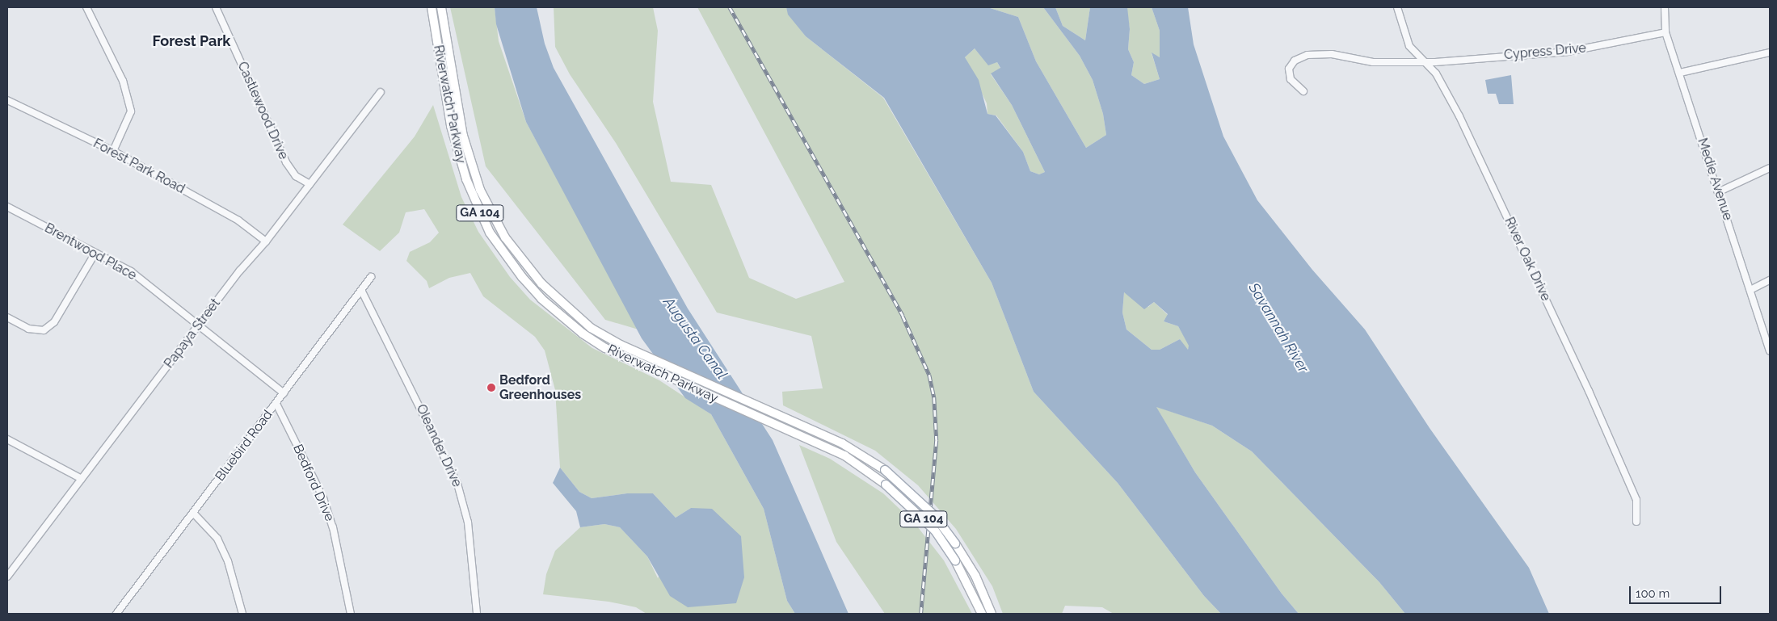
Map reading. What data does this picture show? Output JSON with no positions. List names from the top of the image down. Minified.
{"streets":{"main road":["Riverwatch Parkway","GA 104"],"street":["Cypress Drive","Castlewood Drive","Forest Park Road","Medie Avenue","Brentwood Place","River Oak Drive","Papaya Street","Bluebird Road","Oleander Drive","Bedford Drive"]},"crossings":[["Cypress Drive","Medie Avenue"],["Cypress Drive","River Oak Drive"],["Castlewood Drive","Papaya Street"],["Forest Park Road","Papaya Street"],["Brentwood Place","Papaya Street"],["Brentwood Place","Bluebird Road"],["Bluebird Road","Oleander Drive"],["Bluebird Road","Bedford Drive"]],"districts":["Forest Park"],"water":["Savannah River","Augusta Canal"],"places":["Bedford Greenhouses"],"scale_bar":"100 m"}
